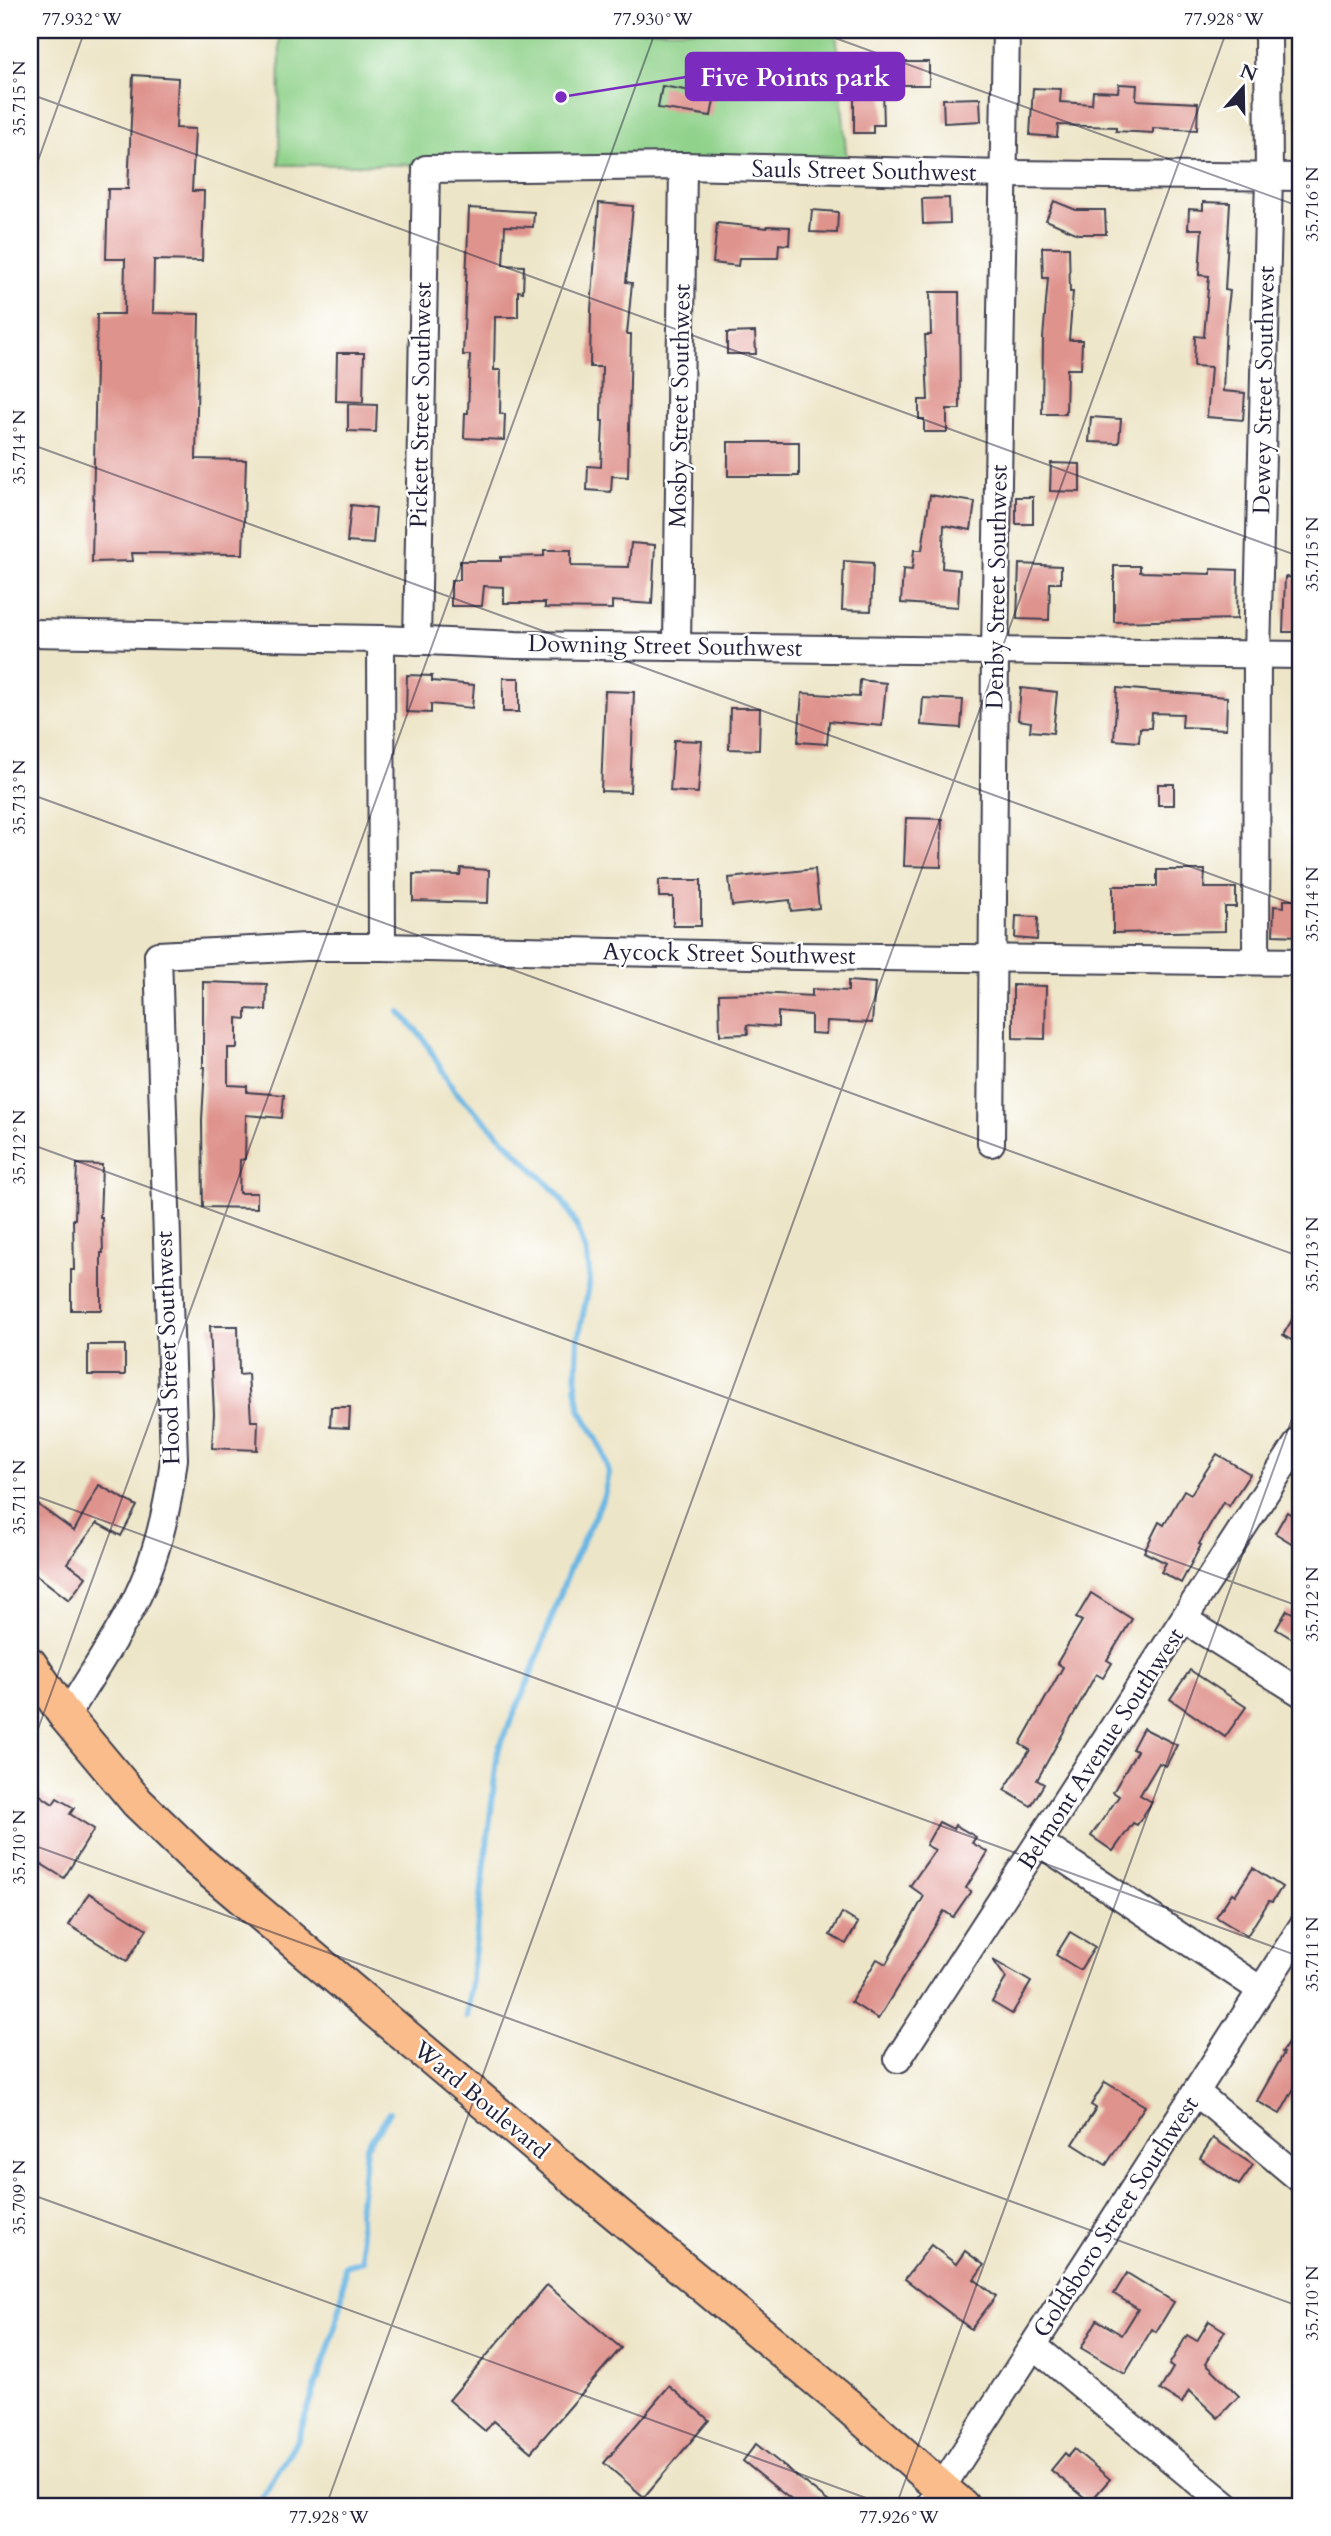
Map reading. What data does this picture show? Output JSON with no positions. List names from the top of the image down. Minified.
{"streets":{"main road":["Ward Boulevard"],"street":["Sauls Street Southwest","Dewey Street Southwest","Pickett Street Southwest","Mosby Street Southwest","Denby Street Southwest","Downing Street Southwest","Aycock Street Southwest","Hood Street Southwest","Belmont Avenue Southwest","Goldsboro Street Southwest"]},"crossings":[["Sauls Street Southwest","Dewey Street Southwest"],["Sauls Street Southwest","Pickett Street Southwest"],["Sauls Street Southwest","Mosby Street Southwest"],["Sauls Street Southwest","Denby Street Southwest"],["Dewey Street Southwest","Downing Street Southwest"],["Dewey Street Southwest","Aycock Street Southwest"],["Pickett Street Southwest","Downing Street Southwest"],["Mosby Street Southwest","Downing Street Southwest"],["Denby Street Southwest","Downing Street Southwest"],["Denby Street Southwest","Aycock Street Southwest"],["Aycock Street Southwest","Hood Street Southwest"],["Hood Street Southwest","Ward Boulevard"],["Ward Boulevard","Goldsboro Street Southwest"]],"places":["Five Points park"],"north":"top","coordinates":["77.932°W","77.930°W","77.928°W","35.715°N","35.716°N","35.714°N","35.713°N","35.712°N","35.711°N","35.710°N","35.709°N","77.926°W"]}
